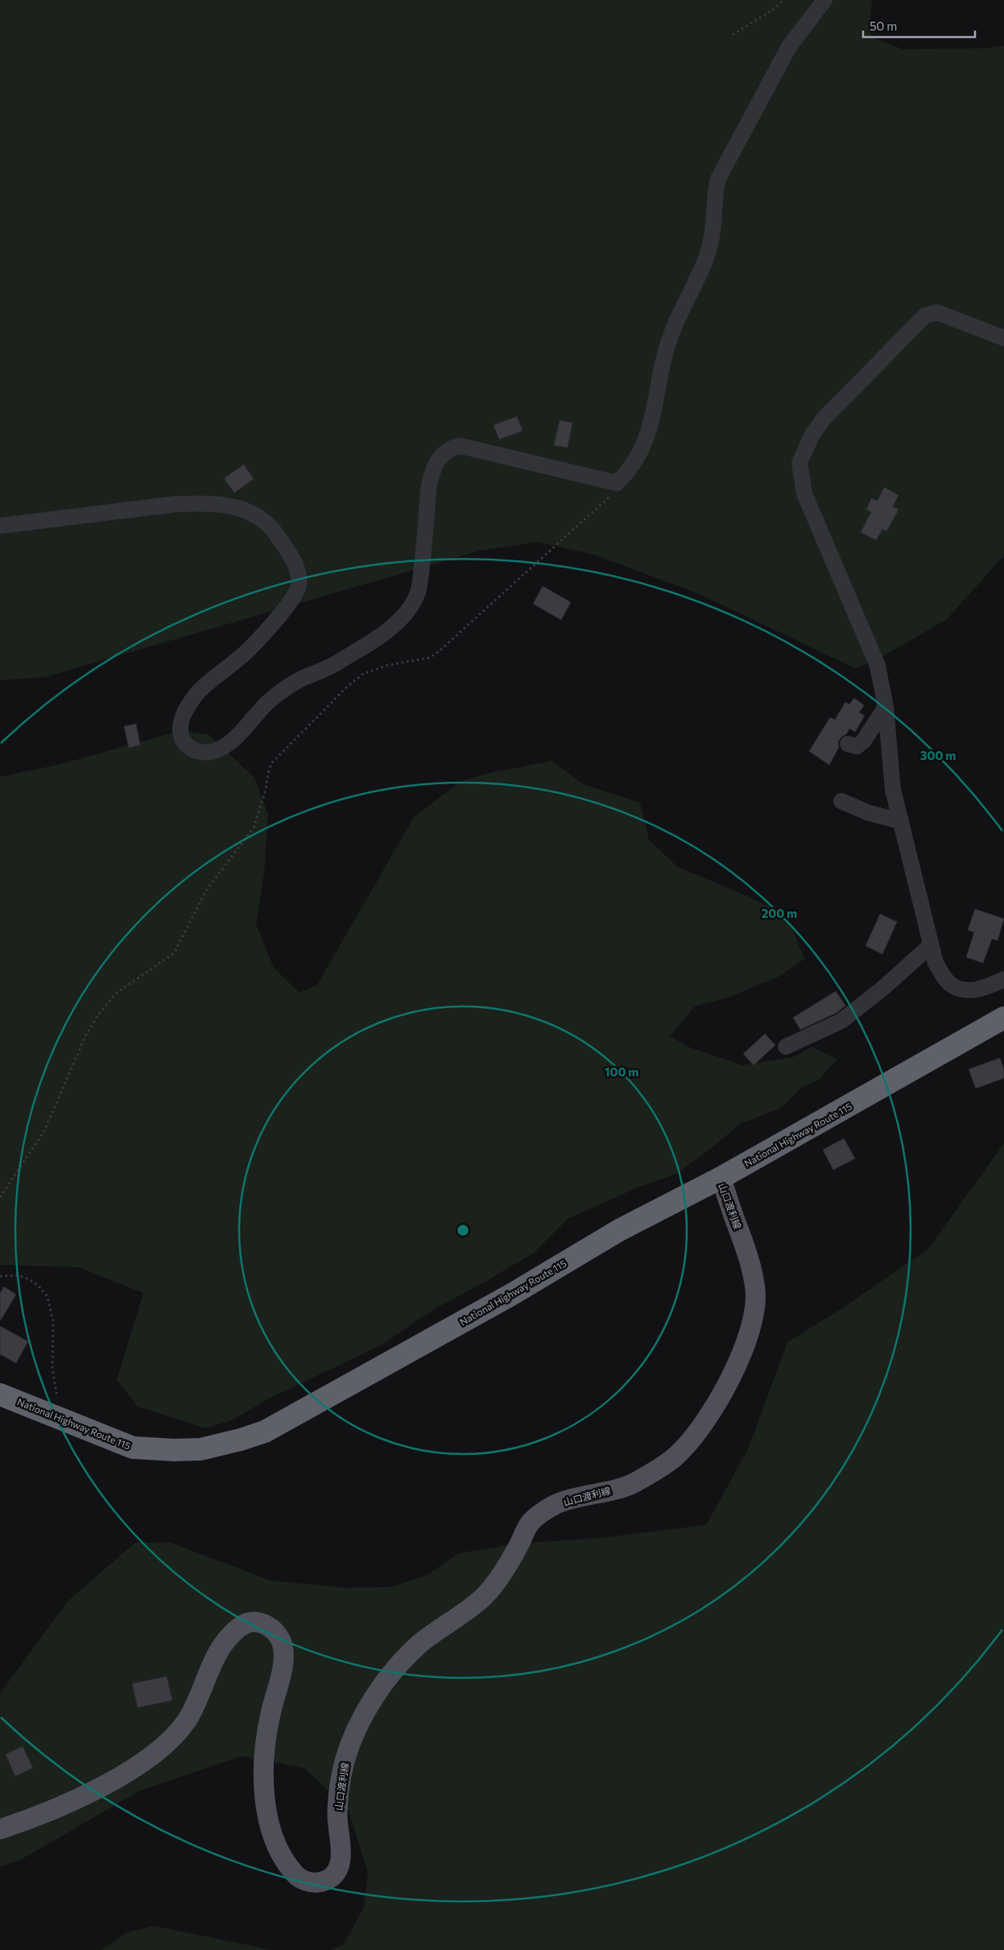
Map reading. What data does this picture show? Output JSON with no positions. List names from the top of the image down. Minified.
{"streets":{"highway":["National Highway Route 115"],"main road":["山口渡利線"]},"crossings":[["National Highway Route 115","山口渡利線"]],"scale_bar":"50 m","rings":["300 m","200 m","100 m"]}
